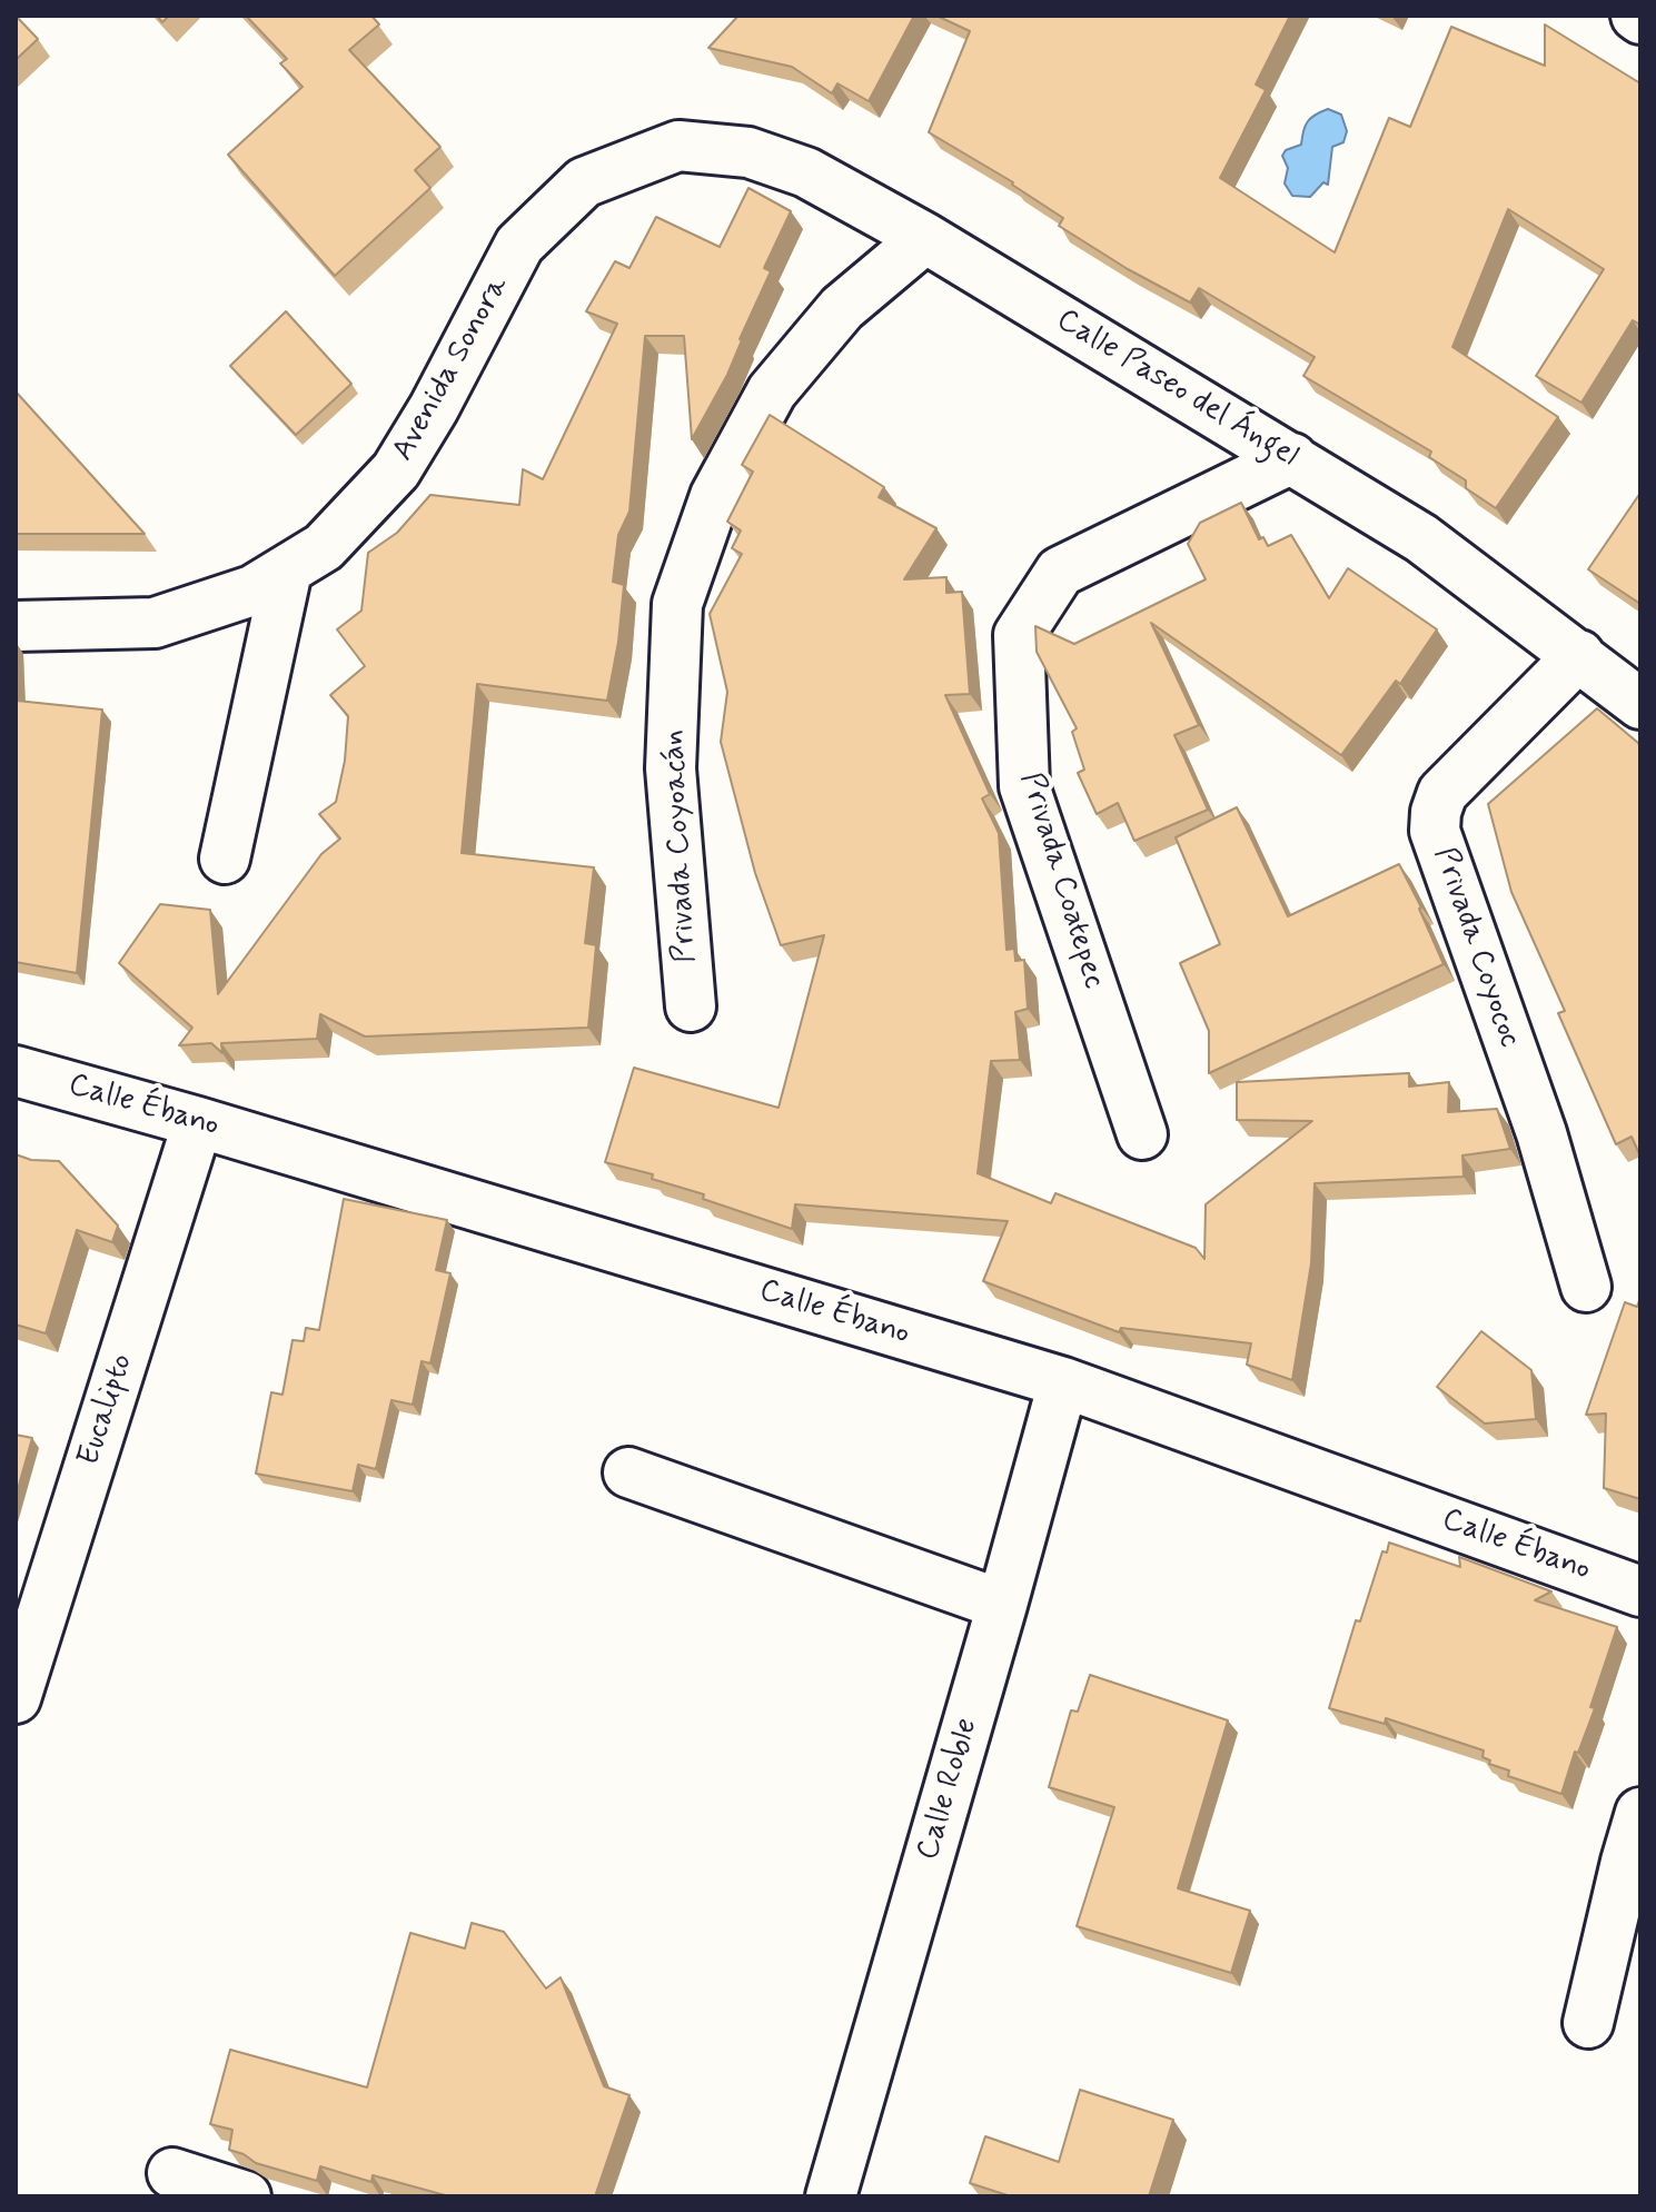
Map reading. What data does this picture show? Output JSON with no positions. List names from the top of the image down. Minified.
{"streets":{"street":["Avenida Sonora","Calle Paseo del Ángel","Privada Coyoacán","Privada Coatepec","Privada Coyococ","Calle Ébano","Eucalipto","Calle Roble"]},"crossings":[["Avenida Sonora","Calle Paseo del Ángel"],["Calle Paseo del Ángel","Privada Coyoacán"],["Calle Paseo del Ángel","Privada Coatepec"],["Calle Paseo del Ángel","Privada Coyococ"],["Calle Ébano","Eucalipto"],["Calle Ébano","Calle Roble"]]}
